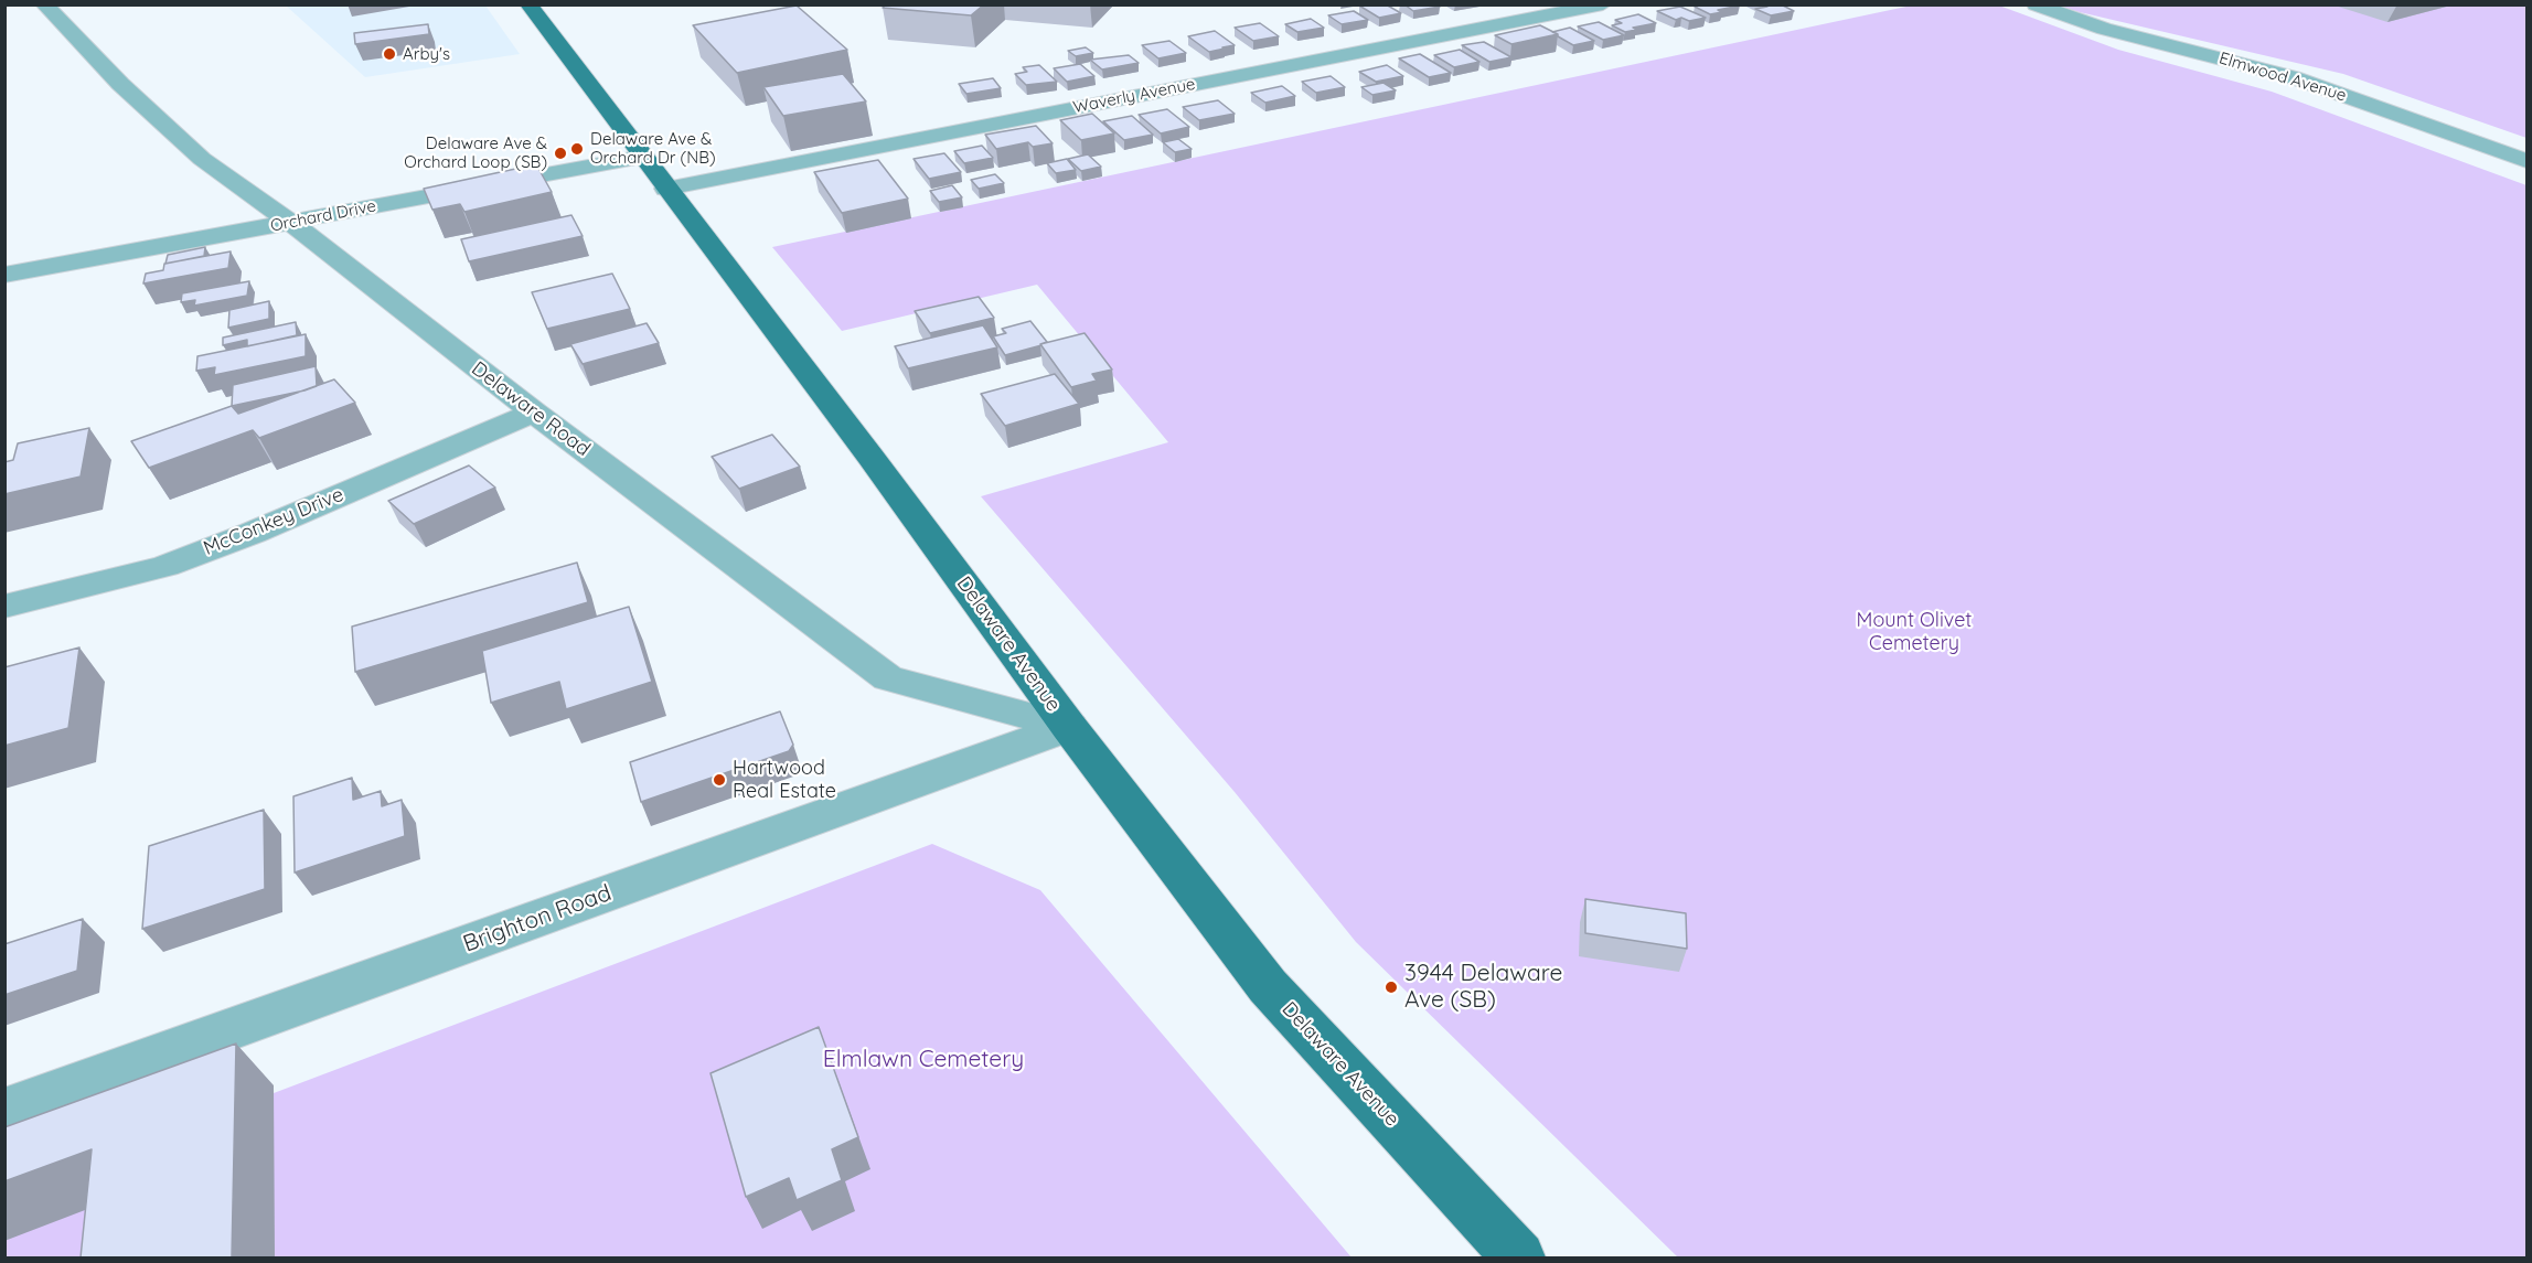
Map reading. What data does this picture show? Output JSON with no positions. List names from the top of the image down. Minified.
{"streets":{"main road":["Delaware Avenue"],"street":["Elmwood Avenue","Waverly Avenue","Orchard Drive","Delaware Road","McConkey Drive","Brighton Road"]},"crossings":[["Waverly Avenue","Delaware Avenue"],["Orchard Drive","Delaware Road"],["Orchard Drive","Delaware Avenue"],["Delaware Road","McConkey Drive"],["Delaware Road","Delaware Avenue"],["Delaware Road","Brighton Road"],["Delaware Avenue","Brighton Road"]],"parks":["Mount Olivet Cemetery","Elmlawn Cemetery"],"places":["Arby's","Delaware Ave & Orchard Dr (NB)","Delaware Ave & Orchard Loop (SB)","Hartwood Real Estate","3944 Delaware Ave (SB)"]}
